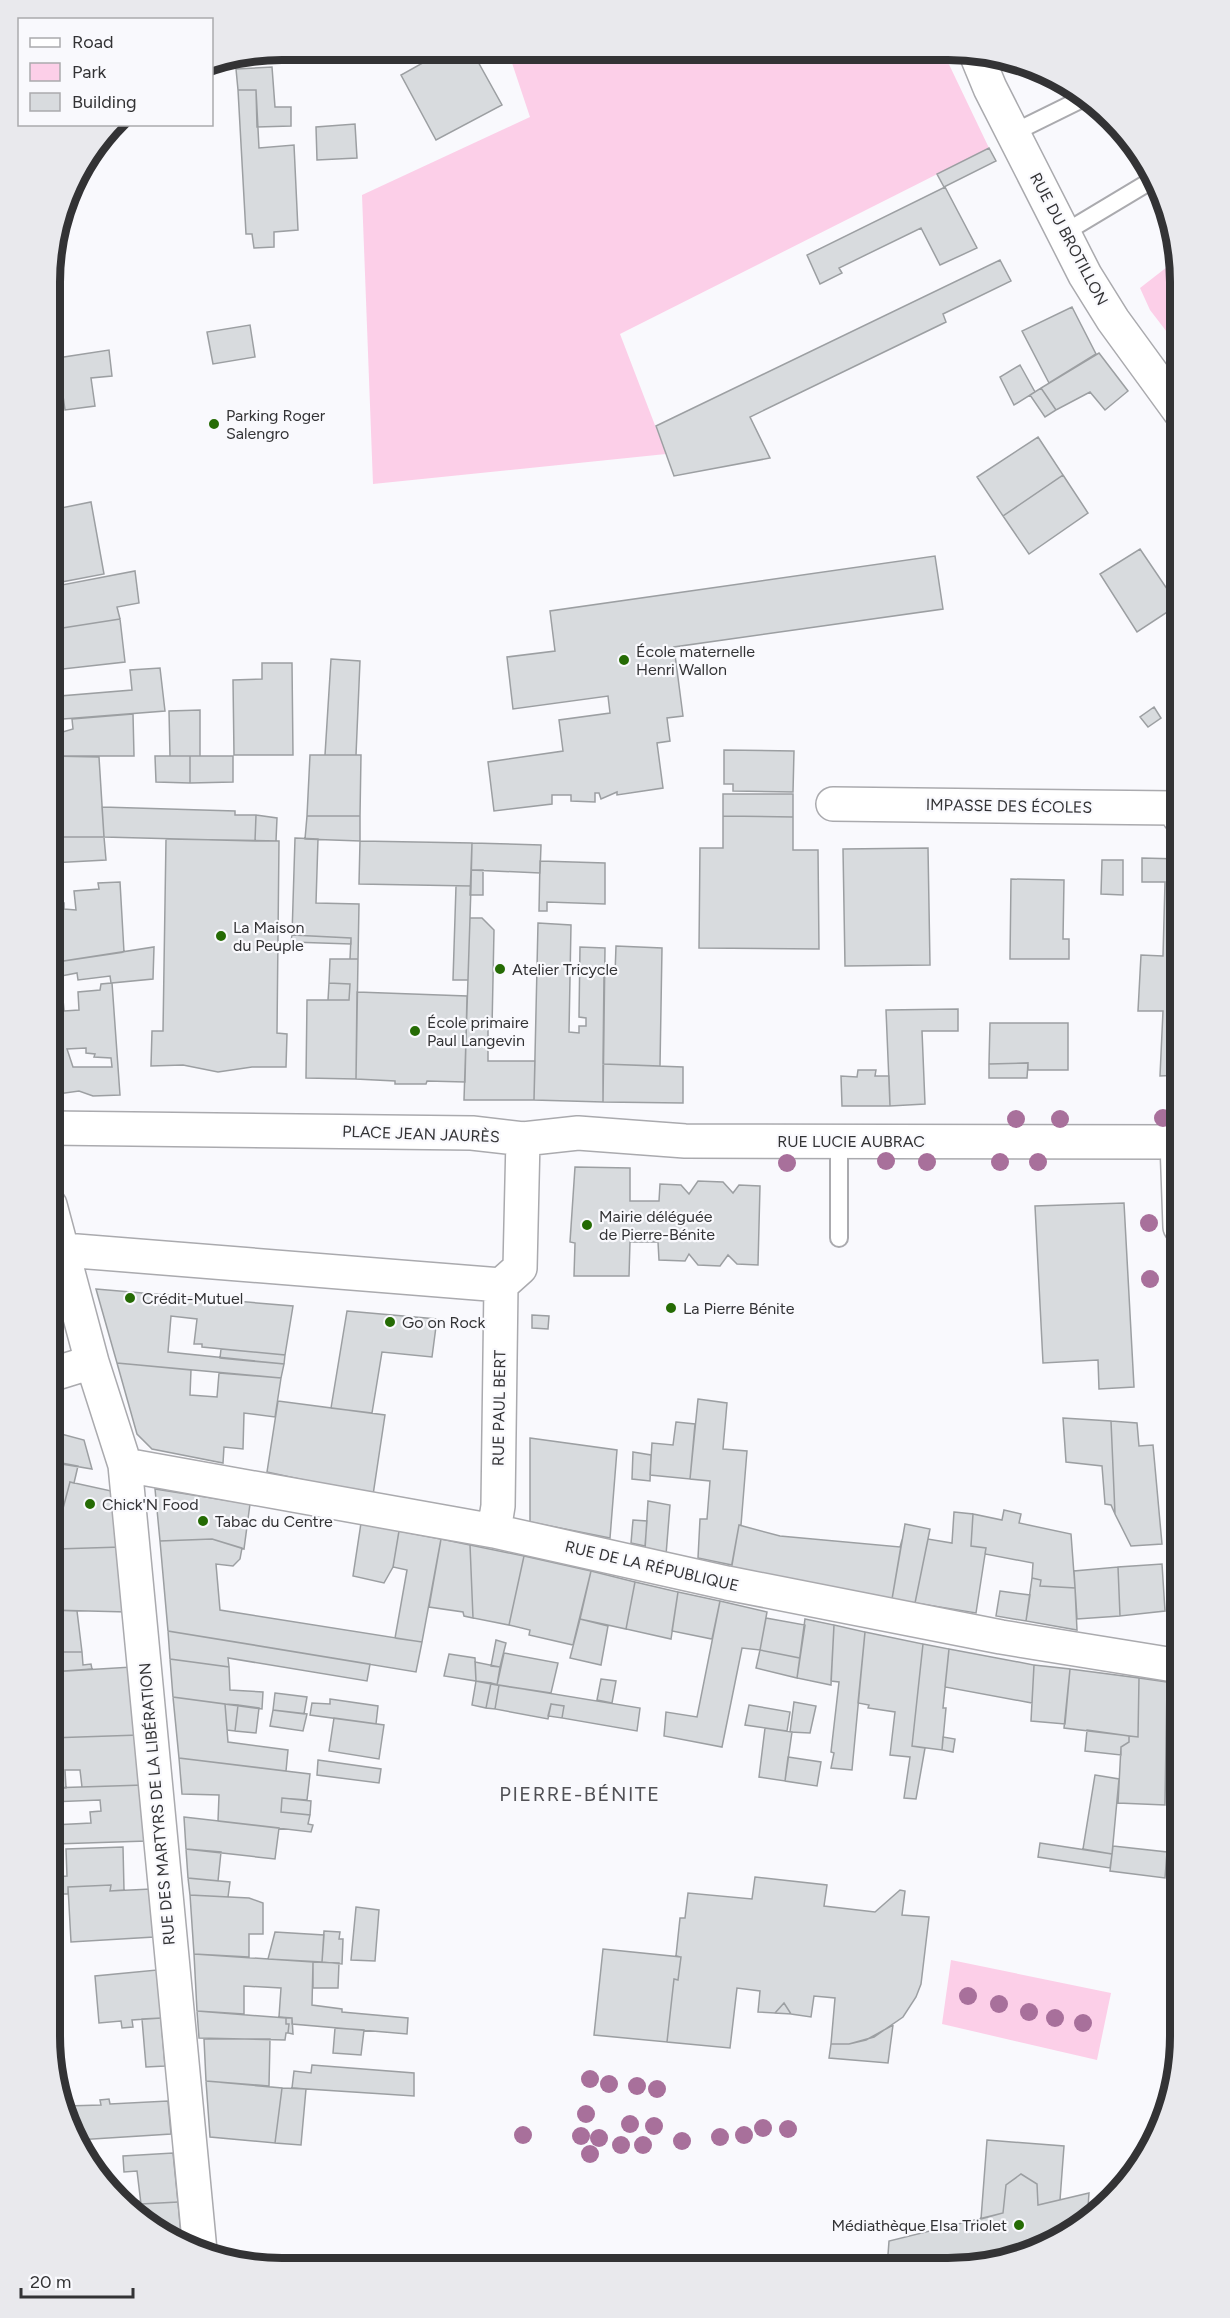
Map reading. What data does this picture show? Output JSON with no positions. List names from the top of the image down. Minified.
{"streets":{"street":["RUE DU BROTILLON","IMPASSE DES ÉCOLES","PLACE JEAN JAURÈS","RUE LUCIE AUBRAC","RUE PAUL BERT","RUE DE LA RÉPUBLIQUE","RUE DES MARTYRS DE LA LIBÉRATION"]},"crossings":[["PLACE JEAN JAURÈS","RUE LUCIE AUBRAC"],["PLACE JEAN JAURÈS","RUE PAUL BERT"],["RUE PAUL BERT","RUE DE LA RÉPUBLIQUE"],["RUE DE LA RÉPUBLIQUE","RUE DES MARTYRS DE LA LIBÉRATION"]],"districts":["PIERRE-BÉNITE"],"places":["Parking Roger Salengro","École maternelle Henri Wallon","La Maison du Peuple","Atelier Tricycle","École primaire Paul Langevin","Mairie déléguée de Pierre-Bénite","Crédit-Mutuel","La Pierre Bénite","Go on Rock","Chick'N Food","Tabac du Centre","Médiathèque Elsa Triolet"],"legend":["Road","Park","Building"],"scale_bar":"20 m"}
